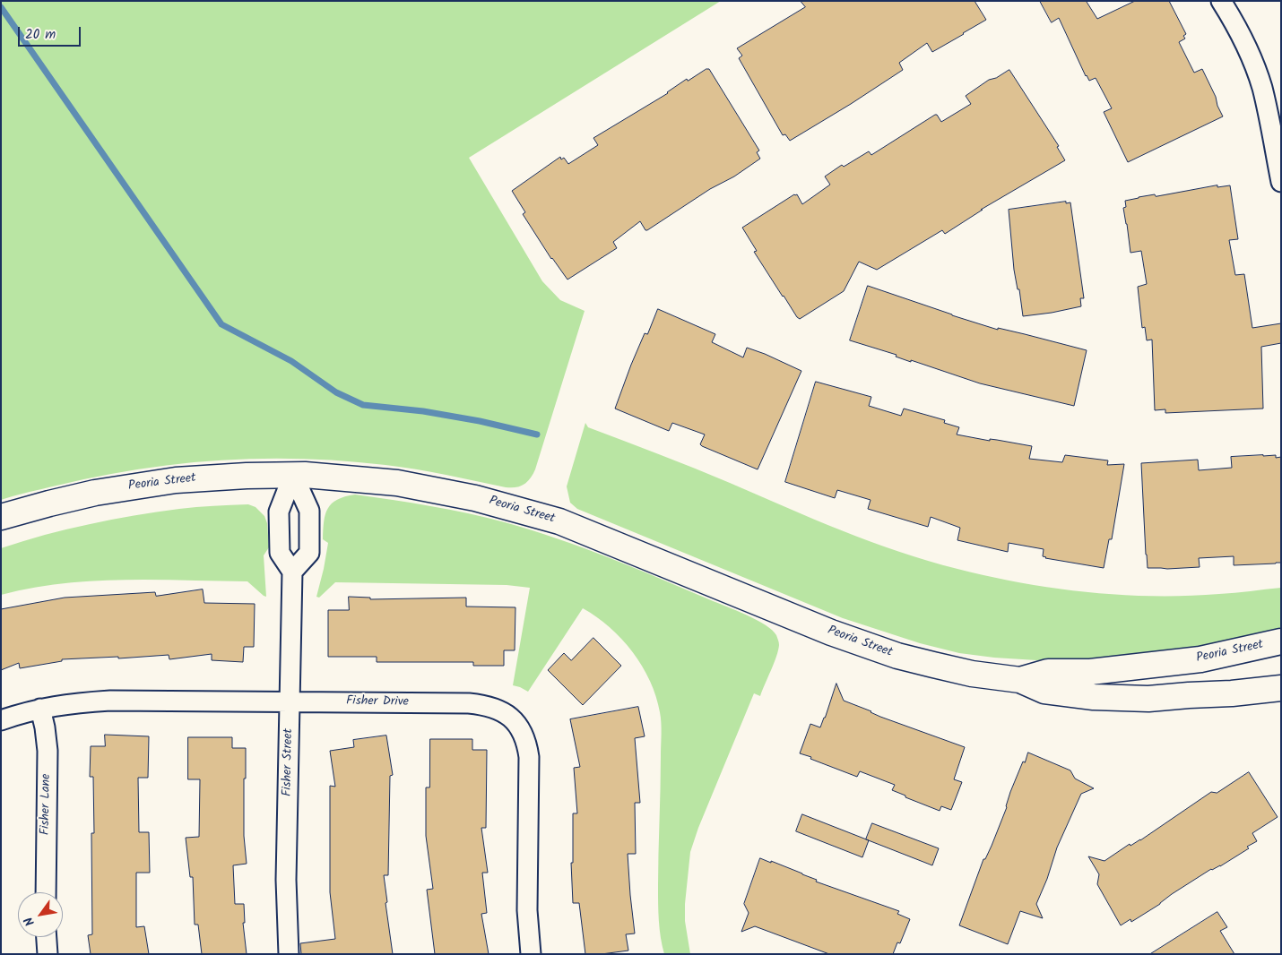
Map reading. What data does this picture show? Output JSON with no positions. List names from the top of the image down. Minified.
{"streets":{"main road":["Peoria Street"],"street":["Fisher Drive","Fisher Street","Fisher Lane"]},"crossings":[["Fisher Drive","Fisher Street"],["Fisher Drive","Fisher Lane"]],"scale_bar":"20 m","north":"bottom left"}
